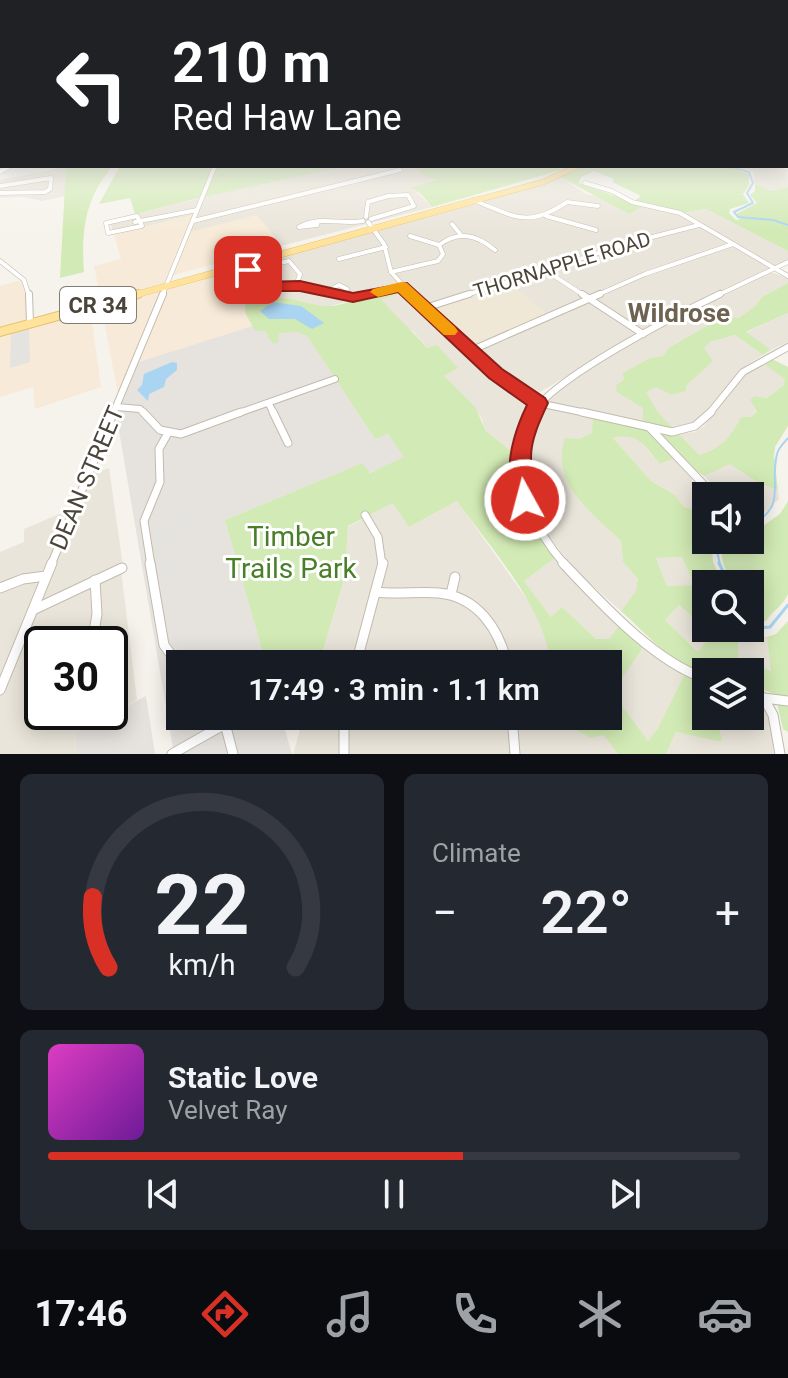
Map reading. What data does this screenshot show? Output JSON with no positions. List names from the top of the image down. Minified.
{"streets":{"main road":["CR 34"],"street":["THORNAPPLE ROAD","DEAN STREET"]},"crossings":[["CR 34","DEAN STREET"]],"districts":["Wildrose"],"parks":["Timber Trails Park"],"page":{"turn":["210 m","Red Haw Lane"],"limit":"30","trip":"17:49 · 3 min · 1.1 km","tile":"Climate","heat":["−","22°","+"],"song":["Static Love","Velvet Ray"],"tabs":"17:46","gauge":["22","km/h"]}}
